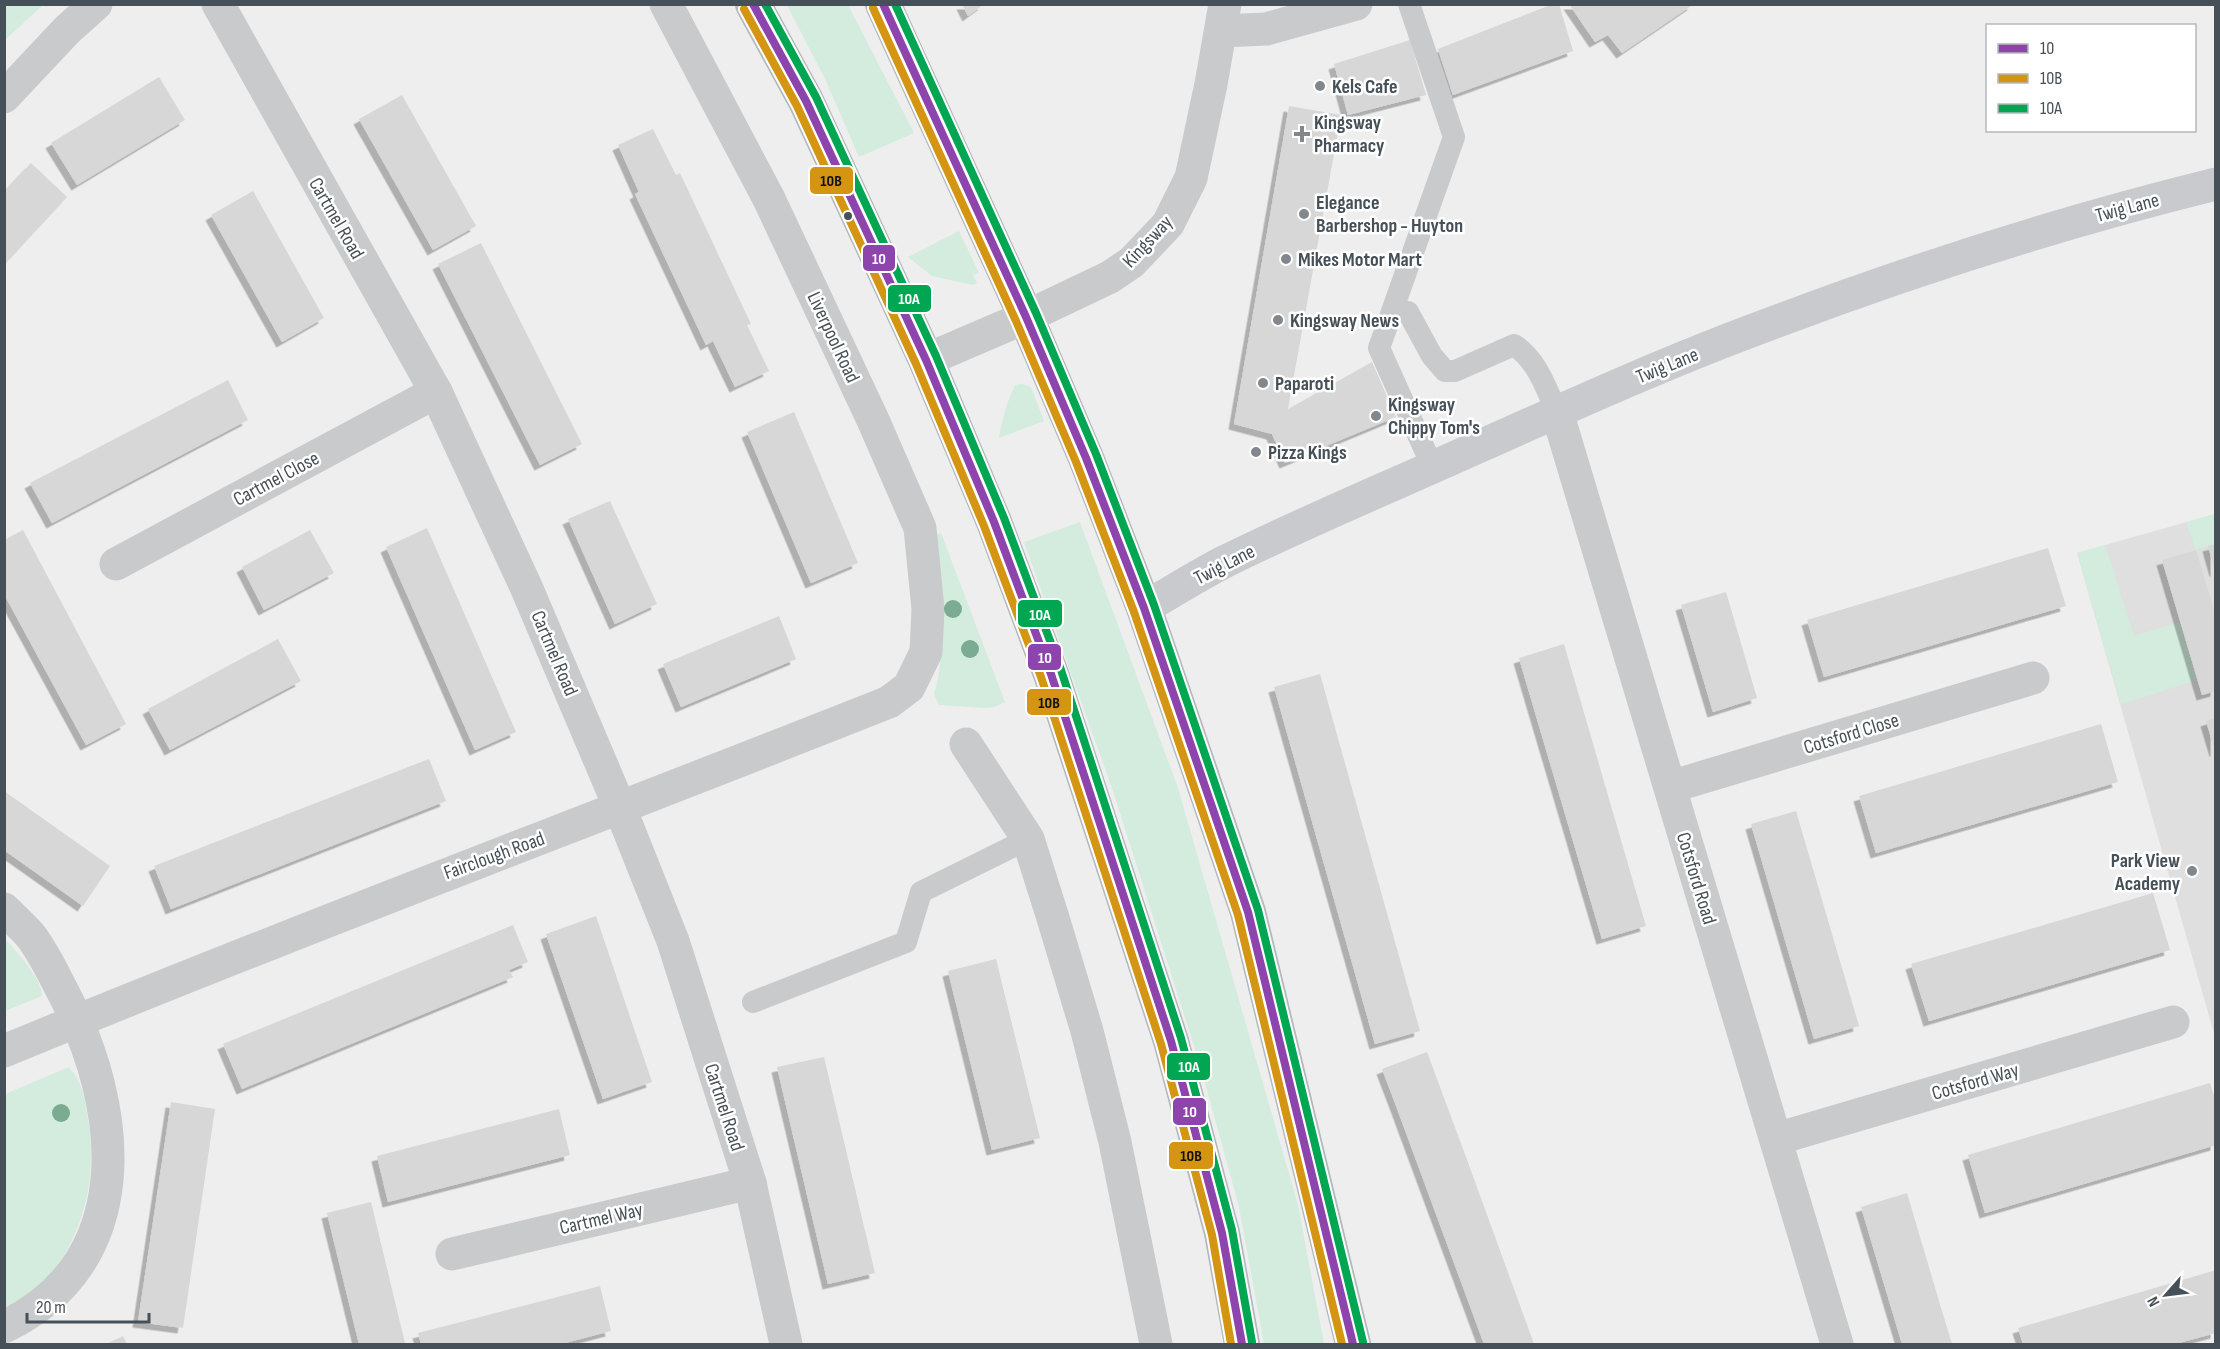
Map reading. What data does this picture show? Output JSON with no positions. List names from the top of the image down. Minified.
{"streets":{"street":["Twig Lane","Cartmel Road","Kingsway","Liverpool Road","Cartmel Close","Cotsford Close","Fairclough Road","Cotsford Road","Cotsford Way","Cartmel Way"]},"crossings":[["Twig Lane","Cotsford Road"],["Cartmel Road","Cartmel Close"],["Cartmel Road","Fairclough Road"],["Cartmel Road","Cartmel Way"],["Liverpool Road","Fairclough Road"],["Cotsford Close","Cotsford Road"],["Cotsford Road","Cotsford Way"]],"places":{"other":["Kels Cafe","Elegance Barbershop - Huyton","Mikes Motor Mart","Kingsway News","Paparoti","Kingsway Chippy Tom's","Pizza Kings","Park View Academy"],"health":["Kingsway Pharmacy"]},"lines":["transit line 10","transit line 10A","transit line 10B"],"legend":["10","10B","10A"],"scale_bar":"20 m","north":"bottom left"}
